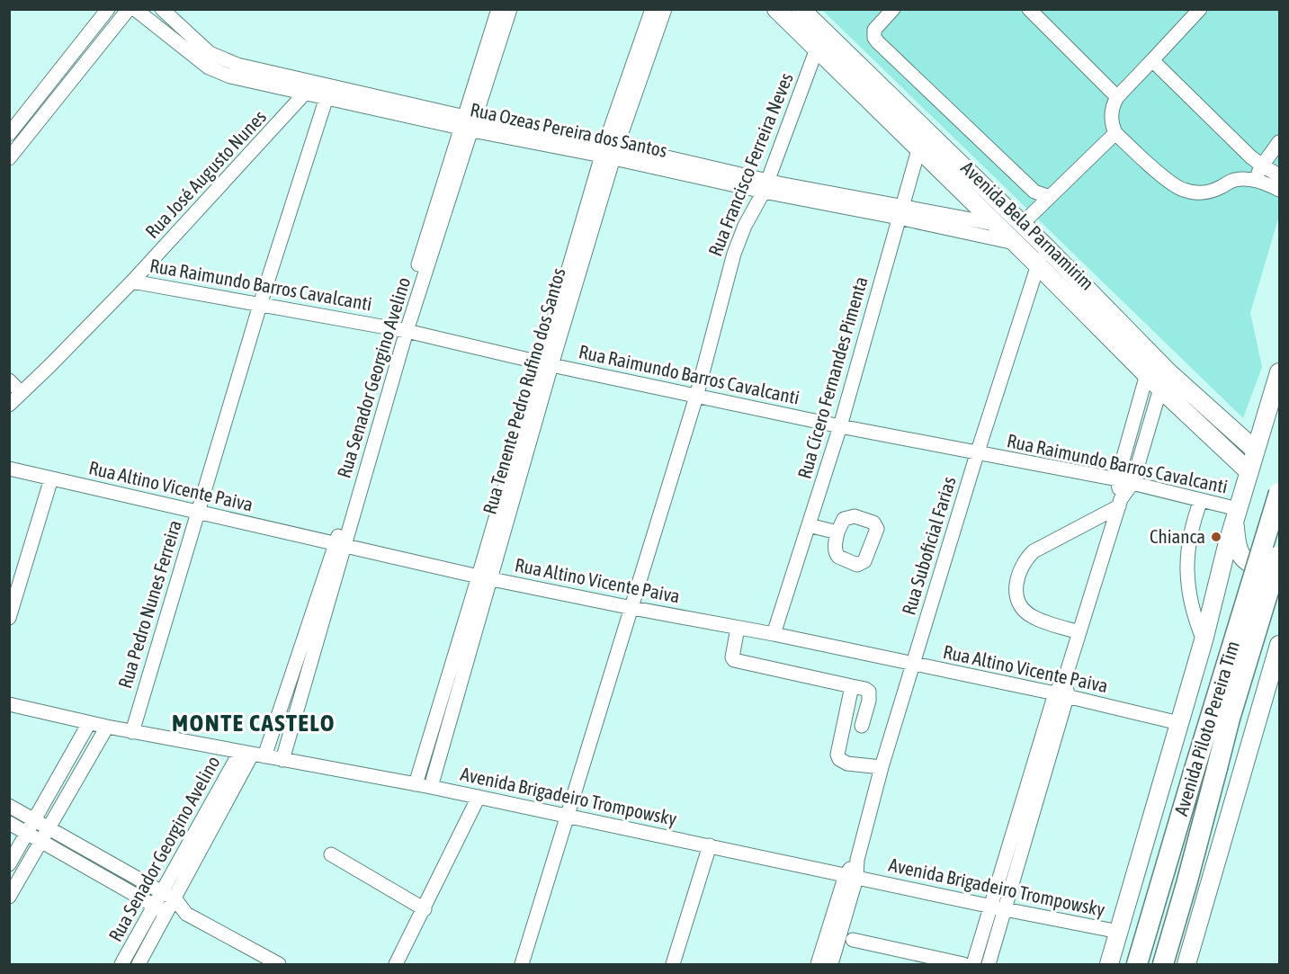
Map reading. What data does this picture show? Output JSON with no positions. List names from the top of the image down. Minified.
{"streets":{"highway":["Avenida Piloto Pereira Tim"],"main road":["Avenida Bela Parnamirim"],"street":["Rua Ozeas Pereira dos Santos","Rua Francisco Ferreira Neves","Rua José Augusto Nunes","Rua Raimundo Barros Cavalcanti","Rua Senador Georgino Avelino","Rua Cícero Fernandes Pimenta","Rua Tenente Pedro Rufino dos Santos","Rua Altino Vicente Paiva","Rua Suboficial Farias","Rua Pedro Nunes Ferreira","Avenida Brigadeiro Trompowsky"]},"crossings":[["Rua Ozeas Pereira dos Santos","Rua Francisco Ferreira Neves"],["Rua Ozeas Pereira dos Santos","Rua José Augusto Nunes"],["Rua Ozeas Pereira dos Santos","Avenida Bela Parnamirim"],["Rua Ozeas Pereira dos Santos","Rua Senador Georgino Avelino"],["Rua Ozeas Pereira dos Santos","Rua Cícero Fernandes Pimenta"],["Rua Ozeas Pereira dos Santos","Rua Tenente Pedro Rufino dos Santos"],["Rua Ozeas Pereira dos Santos","Rua Pedro Nunes Ferreira"],["Rua Francisco Ferreira Neves","Avenida Bela Parnamirim"],["Rua Francisco Ferreira Neves","Rua Raimundo Barros Cavalcanti"],["Rua Francisco Ferreira Neves","Rua Altino Vicente Paiva"],["Rua Francisco Ferreira Neves","Avenida Brigadeiro Trompowsky"],["Rua José Augusto Nunes","Rua Raimundo Barros Cavalcanti"],["Avenida Bela Parnamirim","Rua Cícero Fernandes Pimenta"],["Avenida Bela Parnamirim","Rua Suboficial Farias"],["Rua Raimundo Barros Cavalcanti","Rua Senador Georgino Avelino"],["Rua Raimundo Barros Cavalcanti","Rua Cícero Fernandes Pimenta"],["Rua Raimundo Barros Cavalcanti","Rua Tenente Pedro Rufino dos Santos"],["Rua Raimundo Barros Cavalcanti","Rua Suboficial Farias"],["Rua Raimundo Barros Cavalcanti","Rua Pedro Nunes Ferreira"],["Rua Senador Georgino Avelino","Rua Altino Vicente Paiva"],["Rua Senador Georgino Avelino","Avenida Brigadeiro Trompowsky"],["Rua Cícero Fernandes Pimenta","Rua Altino Vicente Paiva"],["Rua Tenente Pedro Rufino dos Santos","Rua Altino Vicente Paiva"],["Rua Tenente Pedro Rufino dos Santos","Avenida Brigadeiro Trompowsky"],["Rua Altino Vicente Paiva","Rua Suboficial Farias"],["Rua Altino Vicente Paiva","Rua Pedro Nunes Ferreira"],["Rua Suboficial Farias","Avenida Brigadeiro Trompowsky"],["Rua Pedro Nunes Ferreira","Avenida Brigadeiro Trompowsky"]],"districts":["MONTE CASTELO"],"places":["Chianca"]}
